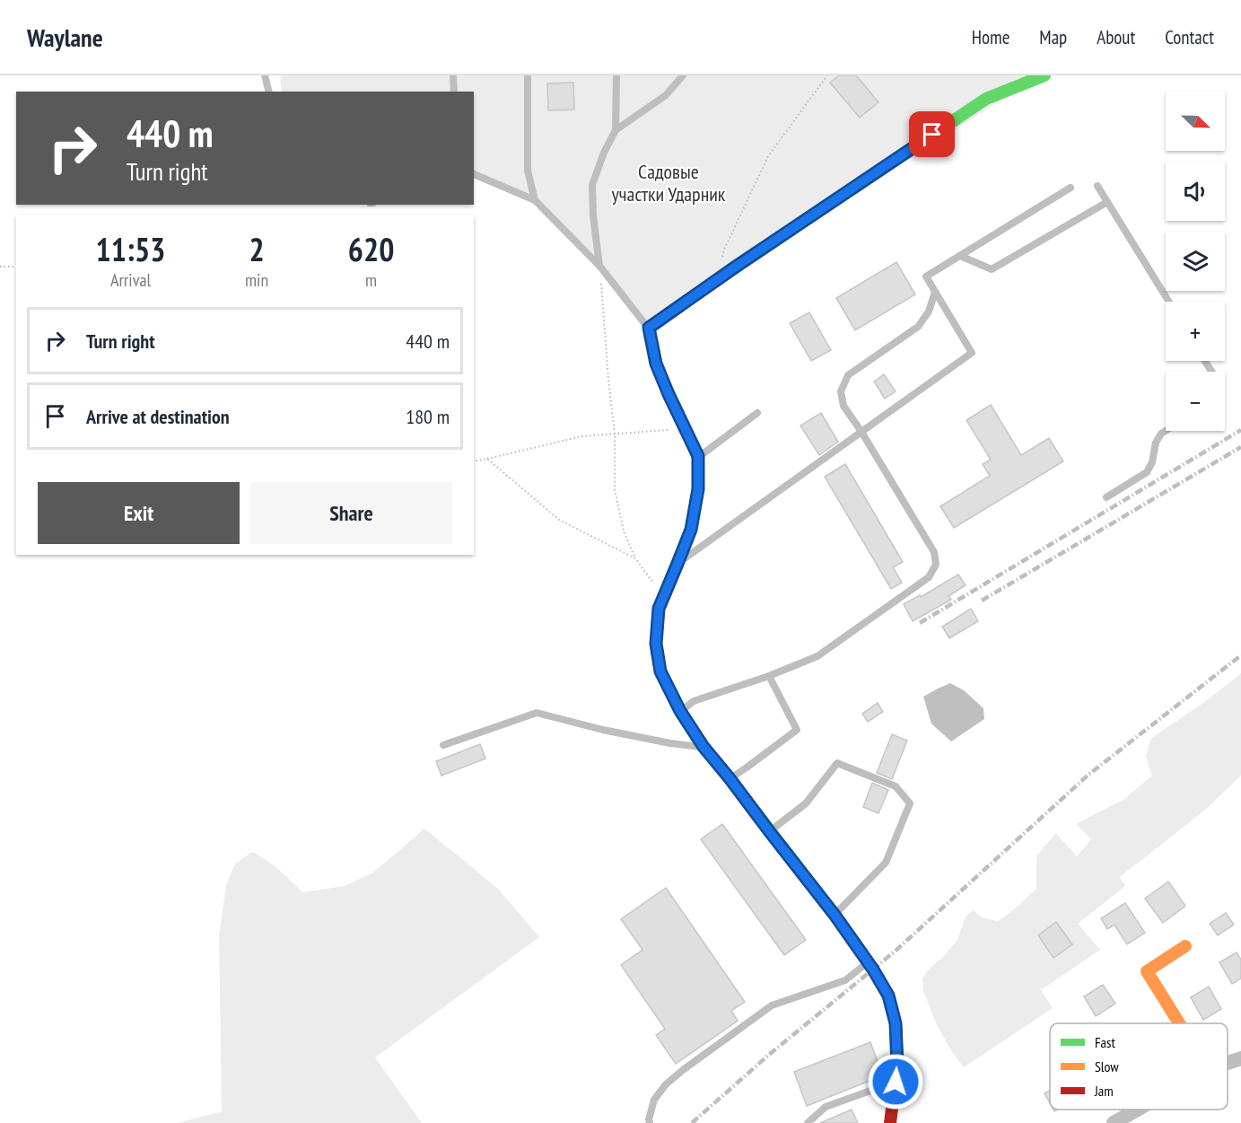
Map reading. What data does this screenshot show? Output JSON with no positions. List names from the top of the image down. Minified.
{"parks":["Садовые участки Ударник"],"legend":["Fast","Slow","Jam"],"north":"bottom right","page":{"header":"Waylane","nav":["Home","Map","About","Contact"],"map_buttons":["+","−"],"turn":["440 m","Turn right"],"eta":["11:53","Arrival","2","min","620","m"],"list":[{"name":"Turn right","value":"440 m"},{"name":"Arrive at destination","value":"180 m"}],"buttons":["Exit","Share"]}}
